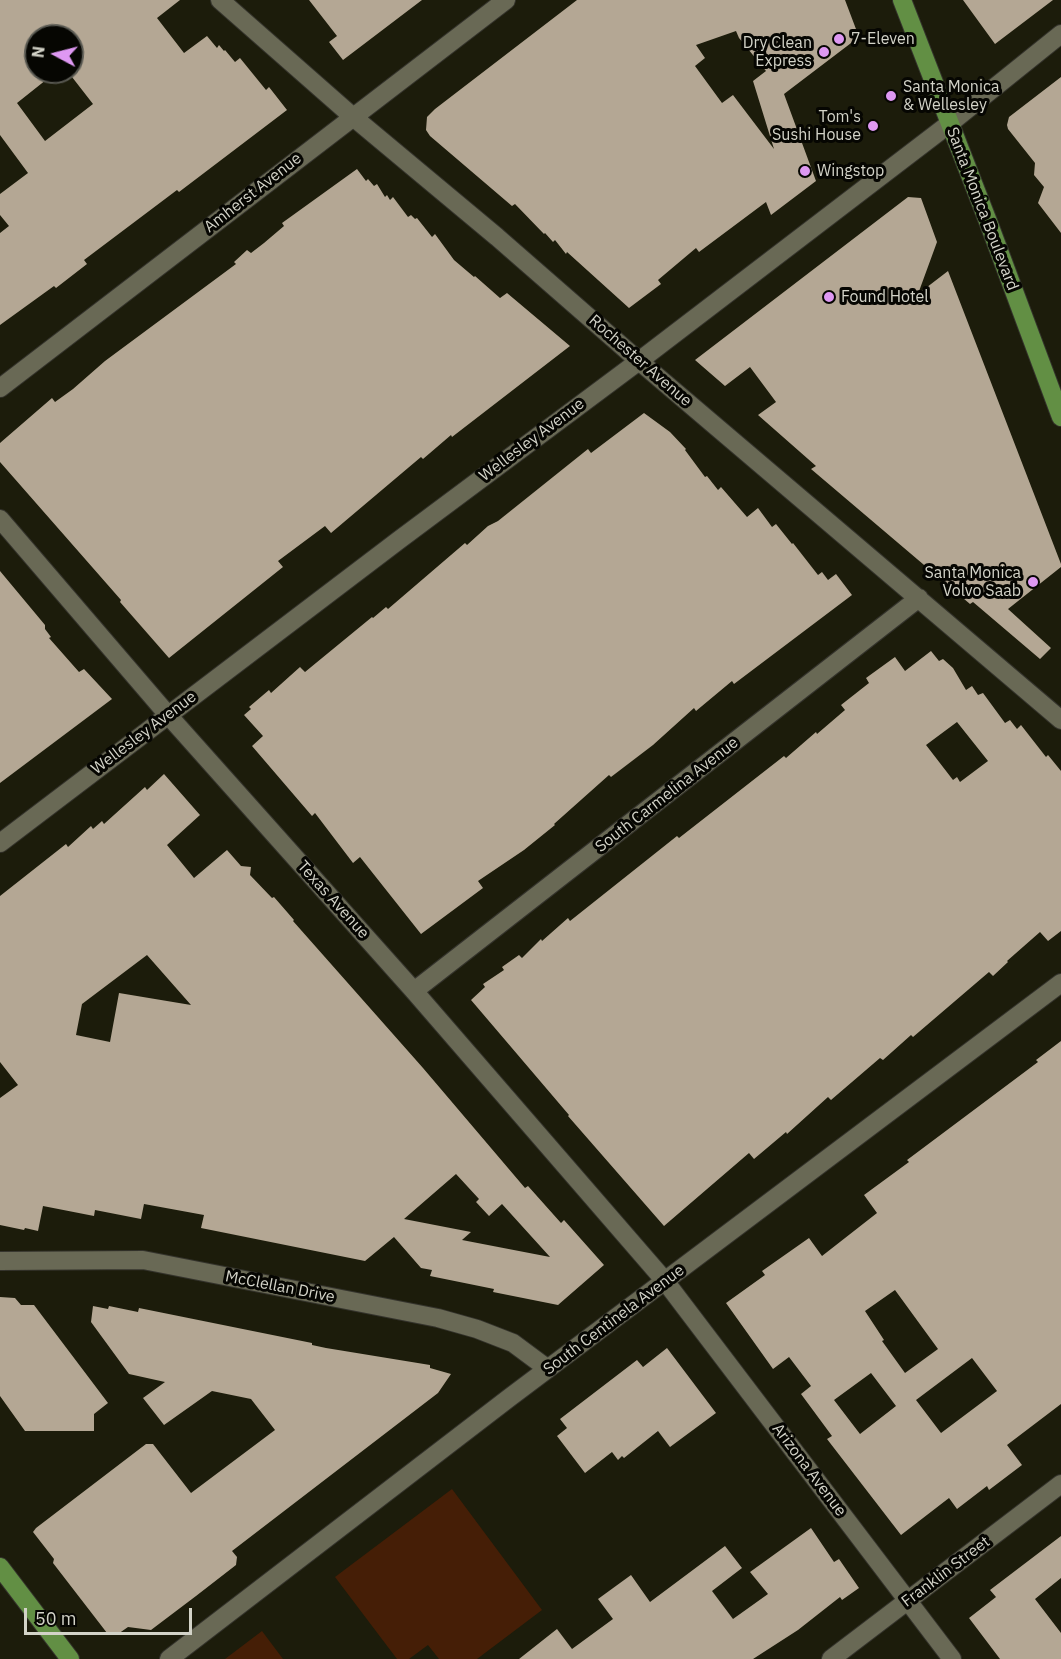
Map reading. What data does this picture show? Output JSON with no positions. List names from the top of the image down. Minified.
{"streets":{"main road":["Santa Monica Boulevard"],"street":["Amherst Avenue","Rochester Avenue","Wellesley Avenue","South Carmelina Avenue","Texas Avenue","McClellan Drive","South Centinela Avenue","Arizona Avenue","Franklin Street"]},"crossings":[["Amherst Avenue","Rochester Avenue"],["Santa Monica Boulevard","Wellesley Avenue"],["Rochester Avenue","Wellesley Avenue"],["Rochester Avenue","South Carmelina Avenue"],["Wellesley Avenue","Texas Avenue"],["South Carmelina Avenue","Texas Avenue"],["Texas Avenue","South Centinela Avenue"],["Texas Avenue","Arizona Avenue"],["McClellan Drive","South Centinela Avenue"],["South Centinela Avenue","Arizona Avenue"],["Arizona Avenue","Franklin Street"]],"places":["7-Eleven","Dry Clean Express","Santa Monica & Wellesley","Tom's Sushi House","Wingstop","Found Hotel","Santa Monica Volvo Saab"],"scale_bar":"50 m","north":"left"}
